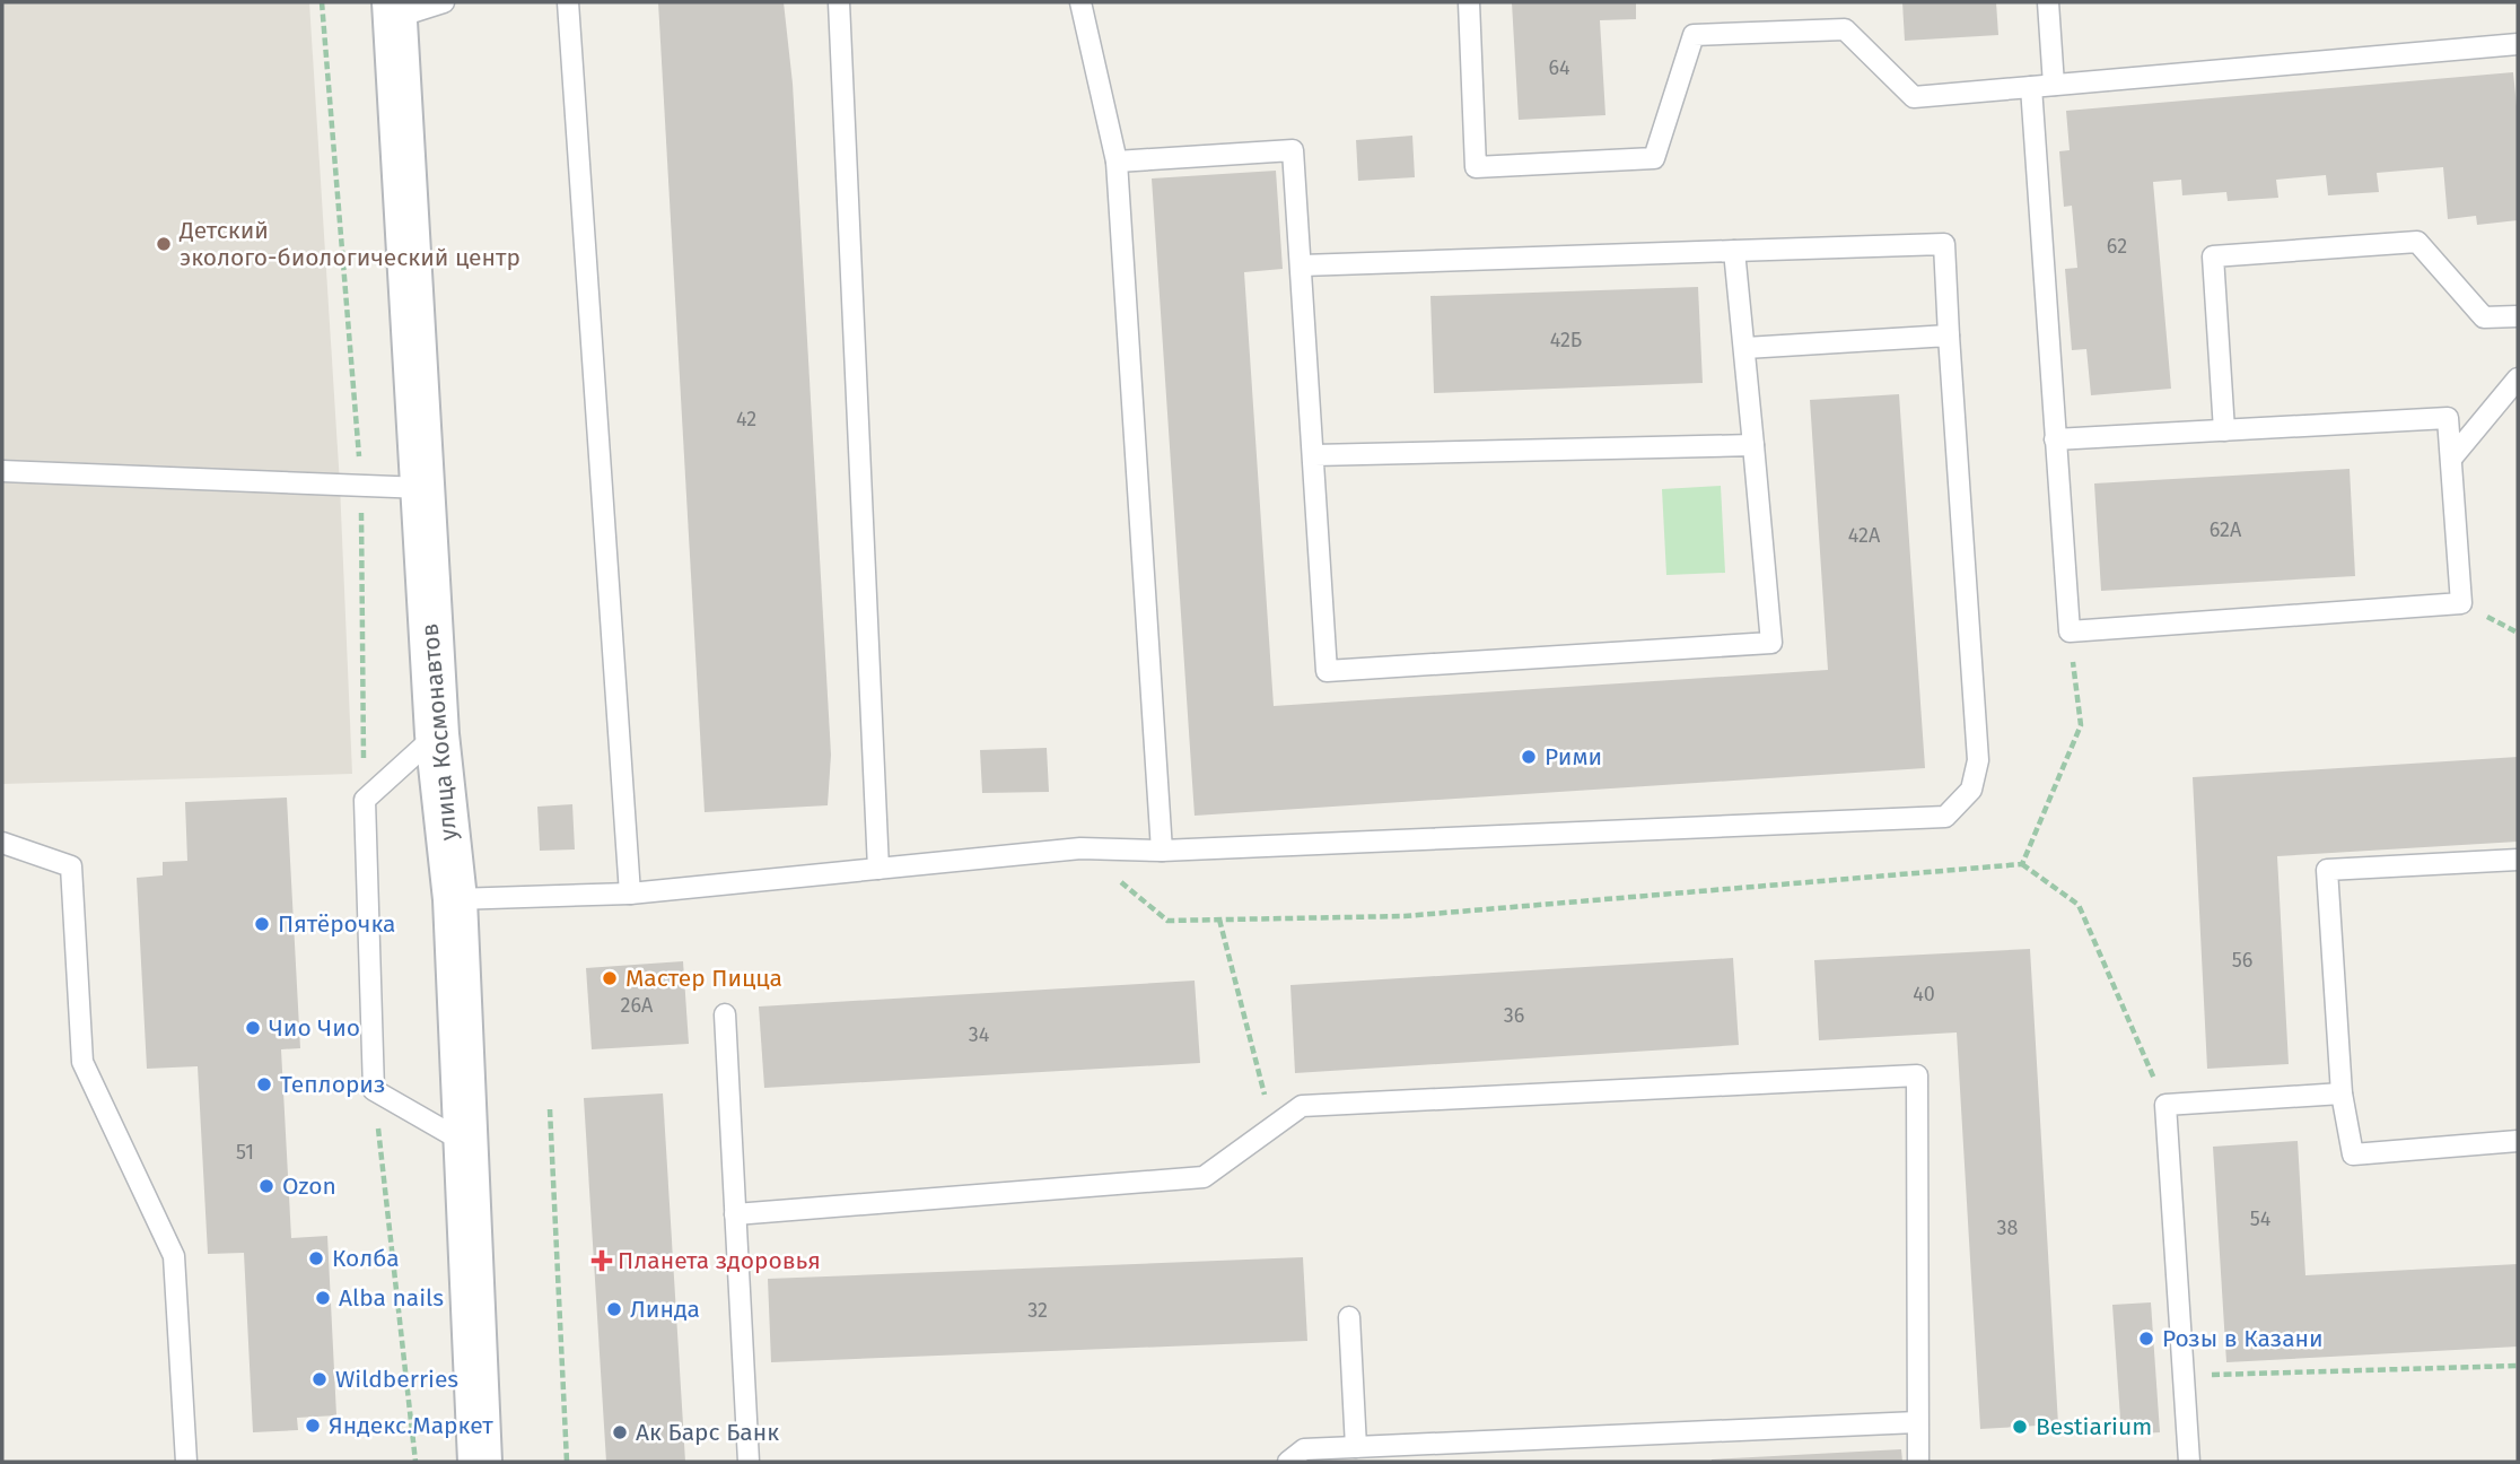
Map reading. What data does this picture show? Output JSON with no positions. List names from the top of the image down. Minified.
{"streets":{"street":["улица Космонавтов"]},"places":{"other":["Детский эколого-биологический центр","Рими","Пятёрочка","Мастер Пицца","Чио Чио","Теплориз","Ozon","Колба","Alba nails","Линда","Розы в Казани","Wildberries","Яндекс.Маркет","Bestiarium","Ак Барс Банк"],"health":["Планета здоровья"]},"house_numbers":["64","62","42Б","42","62А","42А","56","40","26А","36","34","51","54","38","32"]}
